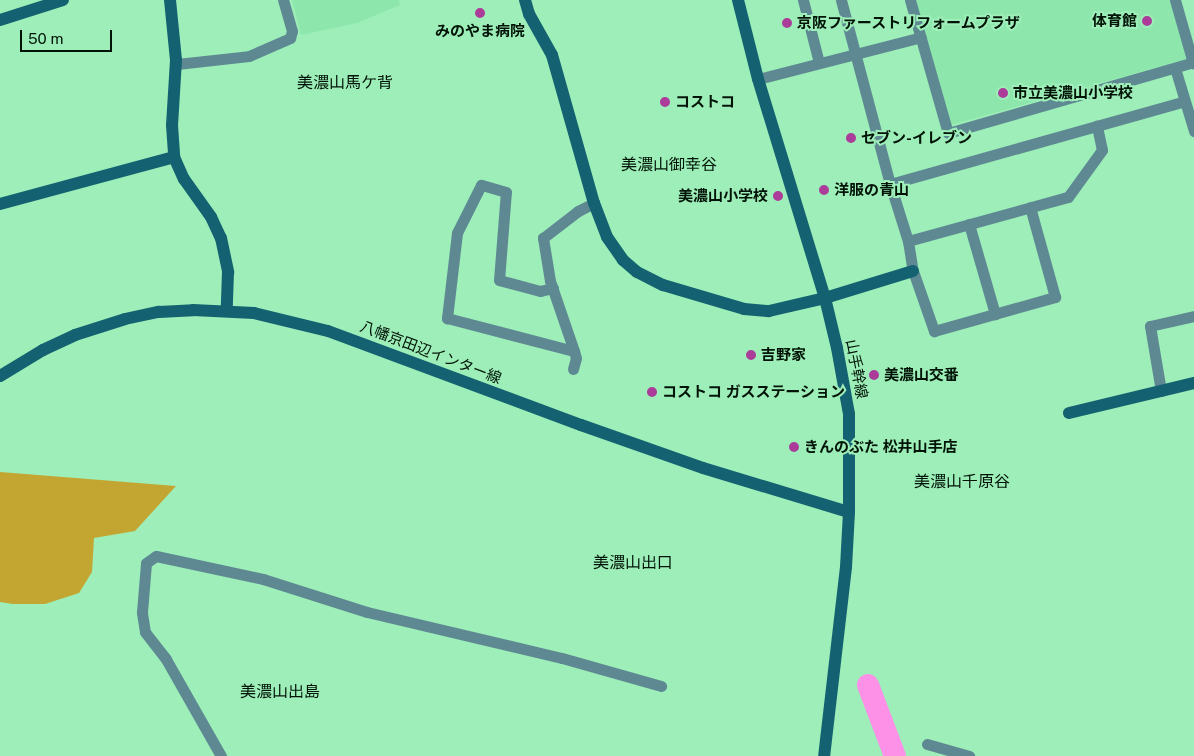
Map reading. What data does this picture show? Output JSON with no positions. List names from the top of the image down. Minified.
{"streets":{"street":["八幡京田辺インター線","山手幹線"]},"crossings":[["八幡京田辺インター線","山手幹線"]],"districts":["美濃山馬ケ背","美濃山御幸谷","美濃山千原谷","美濃山出口","美濃山出島"],"places":["みのやま病院","体育館","京阪ファーストリフォームプラザ","市立美濃山小学校","コストコ","セブン-イレブン","洋服の青山","美濃山小学校","吉野家","美濃山交番","コストコ ガスステーション","きんのぶた 松井山手店"],"scale_bar":"50 m"}
